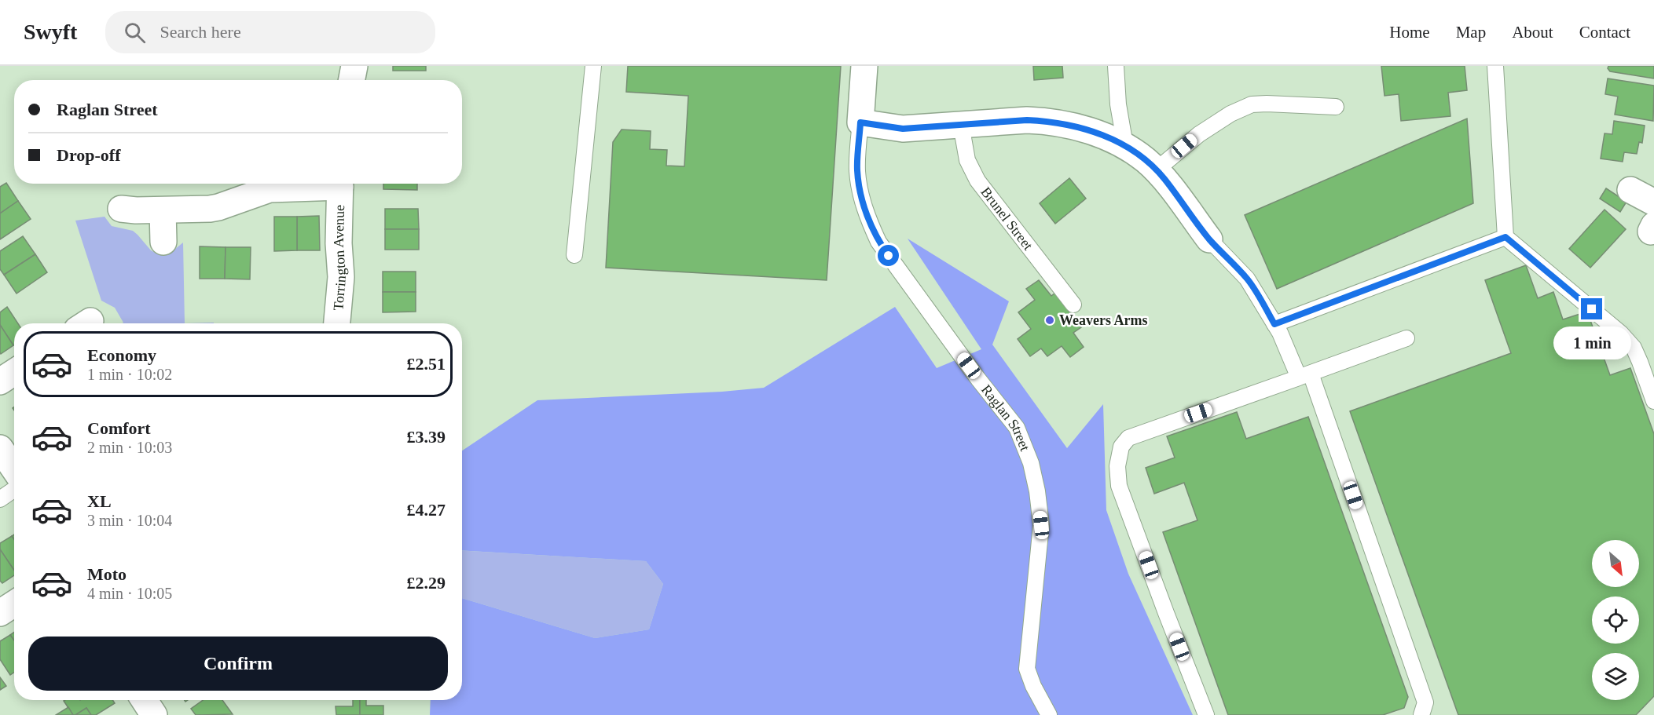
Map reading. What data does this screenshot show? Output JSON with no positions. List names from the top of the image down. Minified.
{"streets":{"street":["Torrington Avenue","Raglan Street"],"lane":["Brunel Street"]},"places":["Weavers Arms"],"north":"bottom right","page":{"header":"Swyft","search":"Search here","nav":["Home","Map","About","Contact"],"banner":["Raglan Street","Drop-off"],"bubble":"1 min","list":[{"name":"Economy","note":"1 min · 10:02","value":"£2.51"},{"name":"Comfort","note":"2 min · 10:03","value":"£3.39"},{"name":"XL","note":"3 min · 10:04","value":"£4.27"},{"name":"Moto","note":"4 min · 10:05","value":"£2.29"}],"buttons":"Confirm"}}
